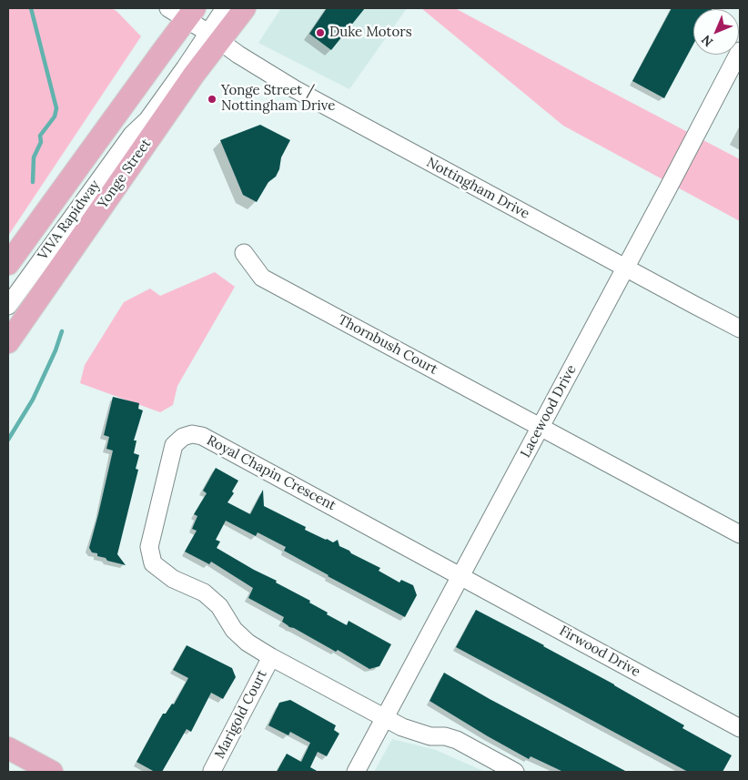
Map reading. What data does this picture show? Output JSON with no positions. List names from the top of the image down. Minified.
{"streets":{"main road":["Yonge Street"],"street":["Nottingham Drive","VIVA Rapidway","Thornbush Court","Lacewood Drive","Royal Chapin Crescent","Firwood Drive","Marigold Court"]},"crossings":[["Yonge Street","Nottingham Drive"],["Yonge Street","VIVA Rapidway"],["Nottingham Drive","VIVA Rapidway"],["Nottingham Drive","Lacewood Drive"],["Thornbush Court","Lacewood Drive"],["Lacewood Drive","Royal Chapin Crescent"],["Lacewood Drive","Firwood Drive"],["Royal Chapin Crescent","Firwood Drive"],["Royal Chapin Crescent","Marigold Court"]],"places":["Duke Motors","Yonge Street / Nottingham Drive"],"north":"bottom left"}
